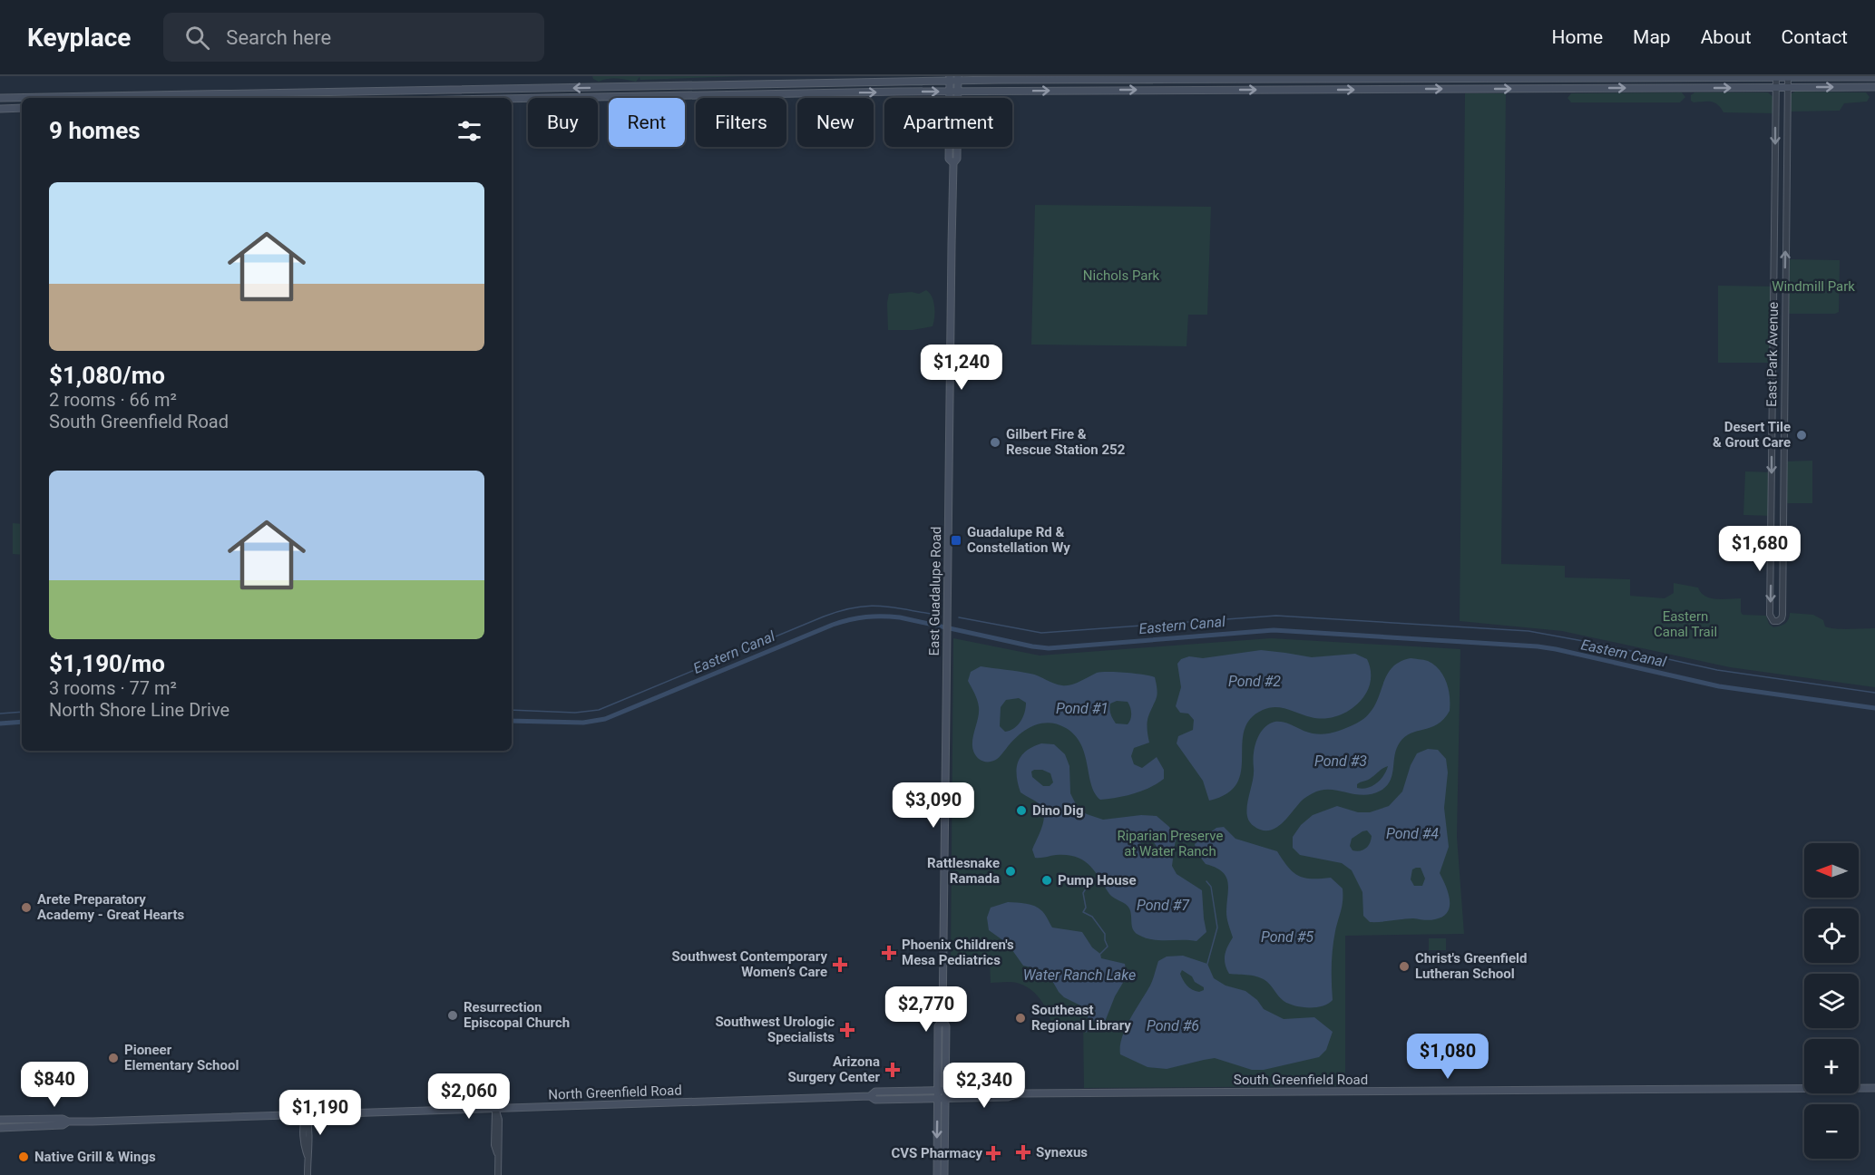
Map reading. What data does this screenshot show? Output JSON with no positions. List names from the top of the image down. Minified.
{"streets":{"main road":["East Guadalupe Road","South Greenfield Road","North Greenfield Road"],"street":["East Park Avenue"]},"crossings":[["East Guadalupe Road","South Greenfield Road"],["East Guadalupe Road","North Greenfield Road"],["South Greenfield Road","North Greenfield Road"]],"water":["Eastern Canal","Pond #2","Pond #1","Pond #3","Pond #4","Pond #7","Pond #5","Water Ranch Lake","Pond #6"],"parks":["Nichols Park","Windmill Park","Eastern Canal Trail","Riparian Preserve at Water Ranch"],"places":{"other":["Desert Tile & Grout Care","Gilbert Fire & Rescue Station 252","Dino Dig","Rattlesnake Ramada","Pump House","Arete Preparatory Academy - Great Hearts","Christ's Greenfield Lutheran School","Resurrection Episcopal Church","Southeast Regional Library","Pioneer Elementary School","Native Grill & Wings"],"transit":["Guadalupe Rd & Constellation Wy"],"health":["Phoenix Children's Mesa Pediatrics","Southwest Contemporary Women’s Care","Southwest Urologic Specialists","Arizona Surgery Center","Synexus","CVS Pharmacy"]},"north":"left","page":{"header":"Keyplace","search":"Search here","nav":["Home","Map","About","Contact"],"chip":["Buy","Rent","Filters","New","Apartment"],"heading":"9 homes","list":[{"name":"$1,080/mo","note":"2 rooms · 66 m² · South Greenfield Road"},{"name":"$1,190/mo","note":"3 rooms · 77 m² · North Shore Line Drive"}],"price":["$1,240","$1,680","$3,090","$2,770","$1,080","$840","$2,340","$2,060","$1,190"],"map_buttons":["+","−"]}}
